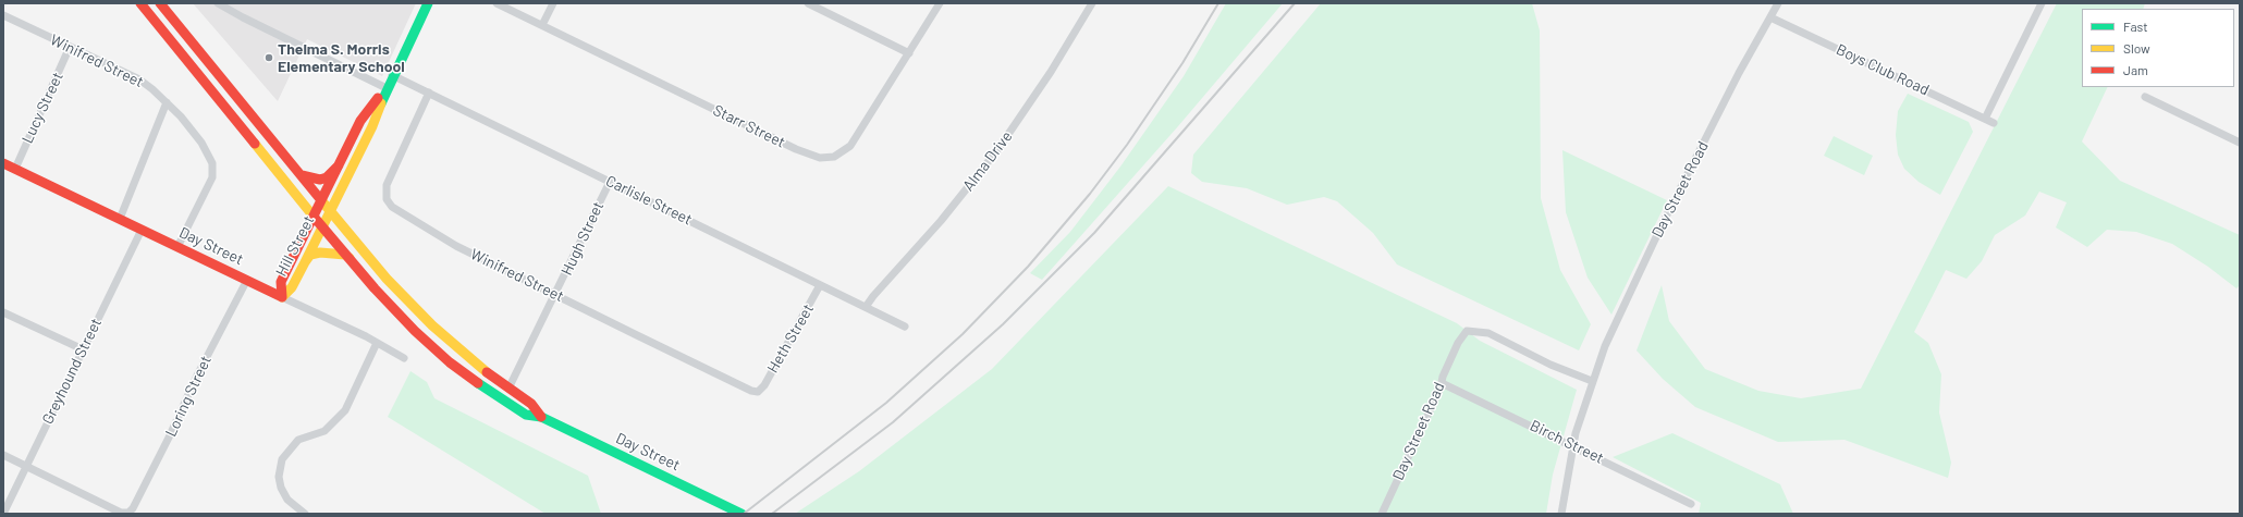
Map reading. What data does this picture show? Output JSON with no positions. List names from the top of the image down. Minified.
{"streets":{"main road":["Day Street","Hill Street"],"street":["Winifred Street","Boys Club Road","Lucy Street","Starr Street","Alma Drive","Day Street Road","Carlisle Street","Hugh Street","Heth Street","Greyhound Street","Loring Street","Birch Street"]},"crossings":[["Winifred Street","Lucy Street"],["Winifred Street","Carlisle Street"],["Winifred Street","Hugh Street"],["Winifred Street","Day Street"],["Winifred Street","Heth Street"],["Boys Club Road","Day Street Road"],["Lucy Street","Day Street"],["Alma Drive","Carlisle Street"],["Day Street Road","Birch Street"],["Carlisle Street","Hugh Street"],["Carlisle Street","Hill Street"],["Carlisle Street","Heth Street"],["Hugh Street","Day Street"],["Day Street","Hill Street"],["Day Street","Greyhound Street"],["Day Street","Loring Street"],["Greyhound Street","Loring Street"]],"places":["Thelma S. Morris Elementary School"],"legend":["Fast","Slow","Jam"]}
